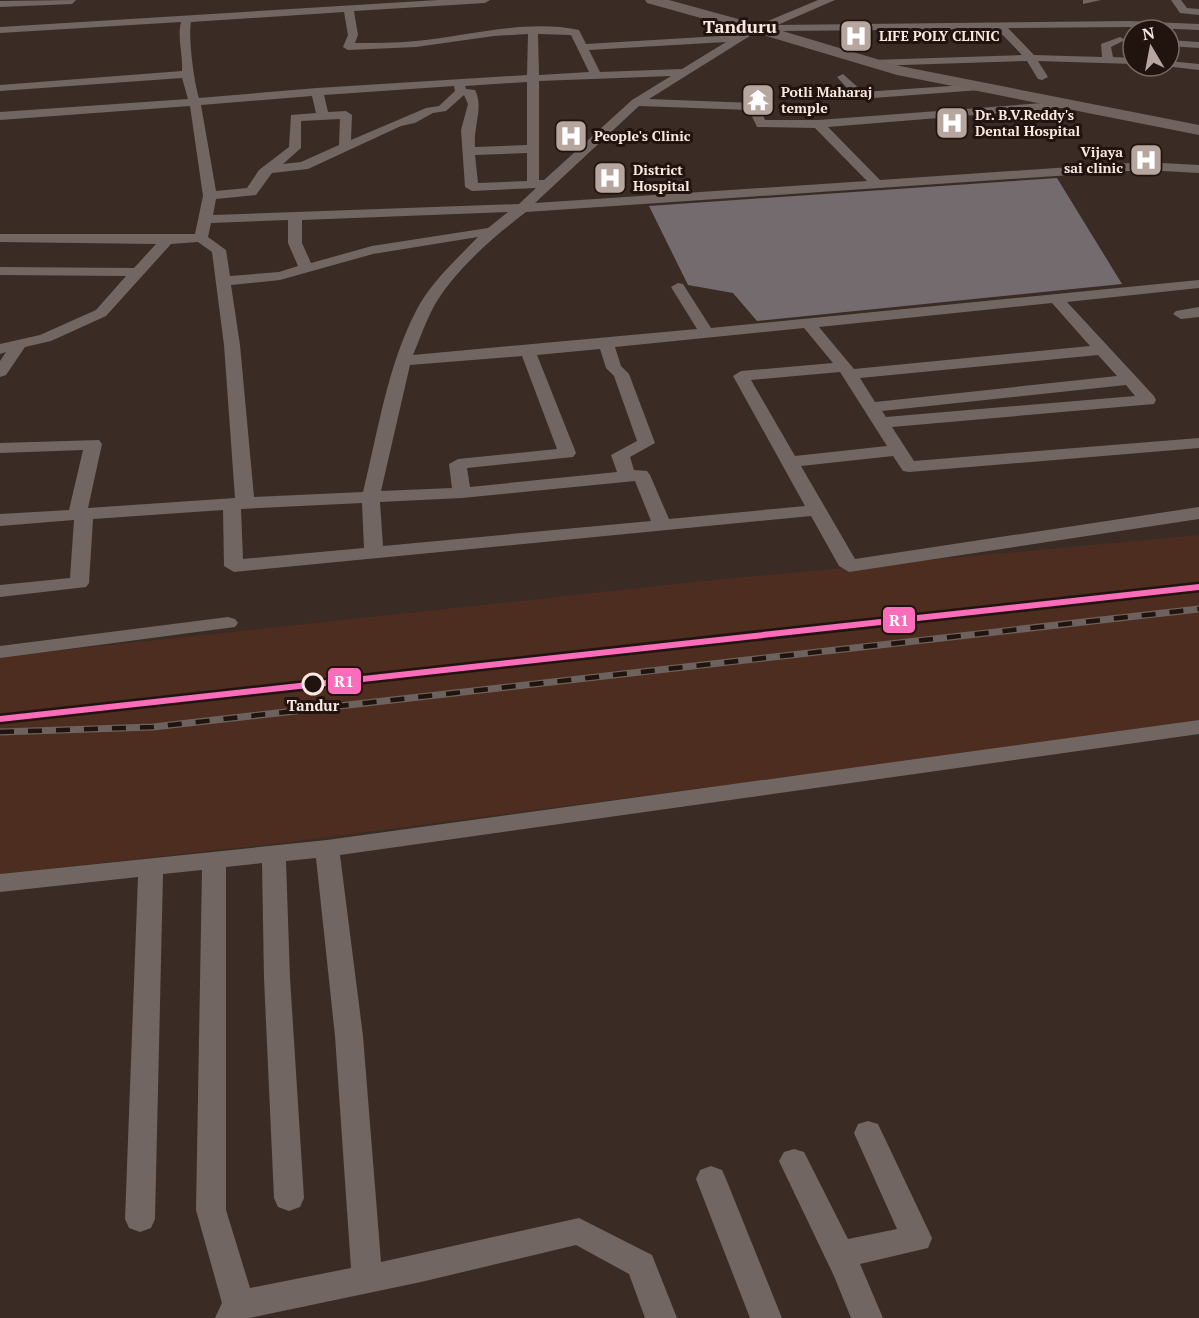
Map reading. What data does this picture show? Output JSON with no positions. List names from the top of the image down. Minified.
{"districts":["Tanduru"],"places":{"hospital":["LIFE POLY CLINIC","Dr. B.V.Reddy's Dental Hospital","People's Clinic","Vijaya sai clinic","District Hospital"],"temple":["Potli Maharaj temple"],"other":["Tandur"]},"lines":["transit line R1"],"north":"top"}
